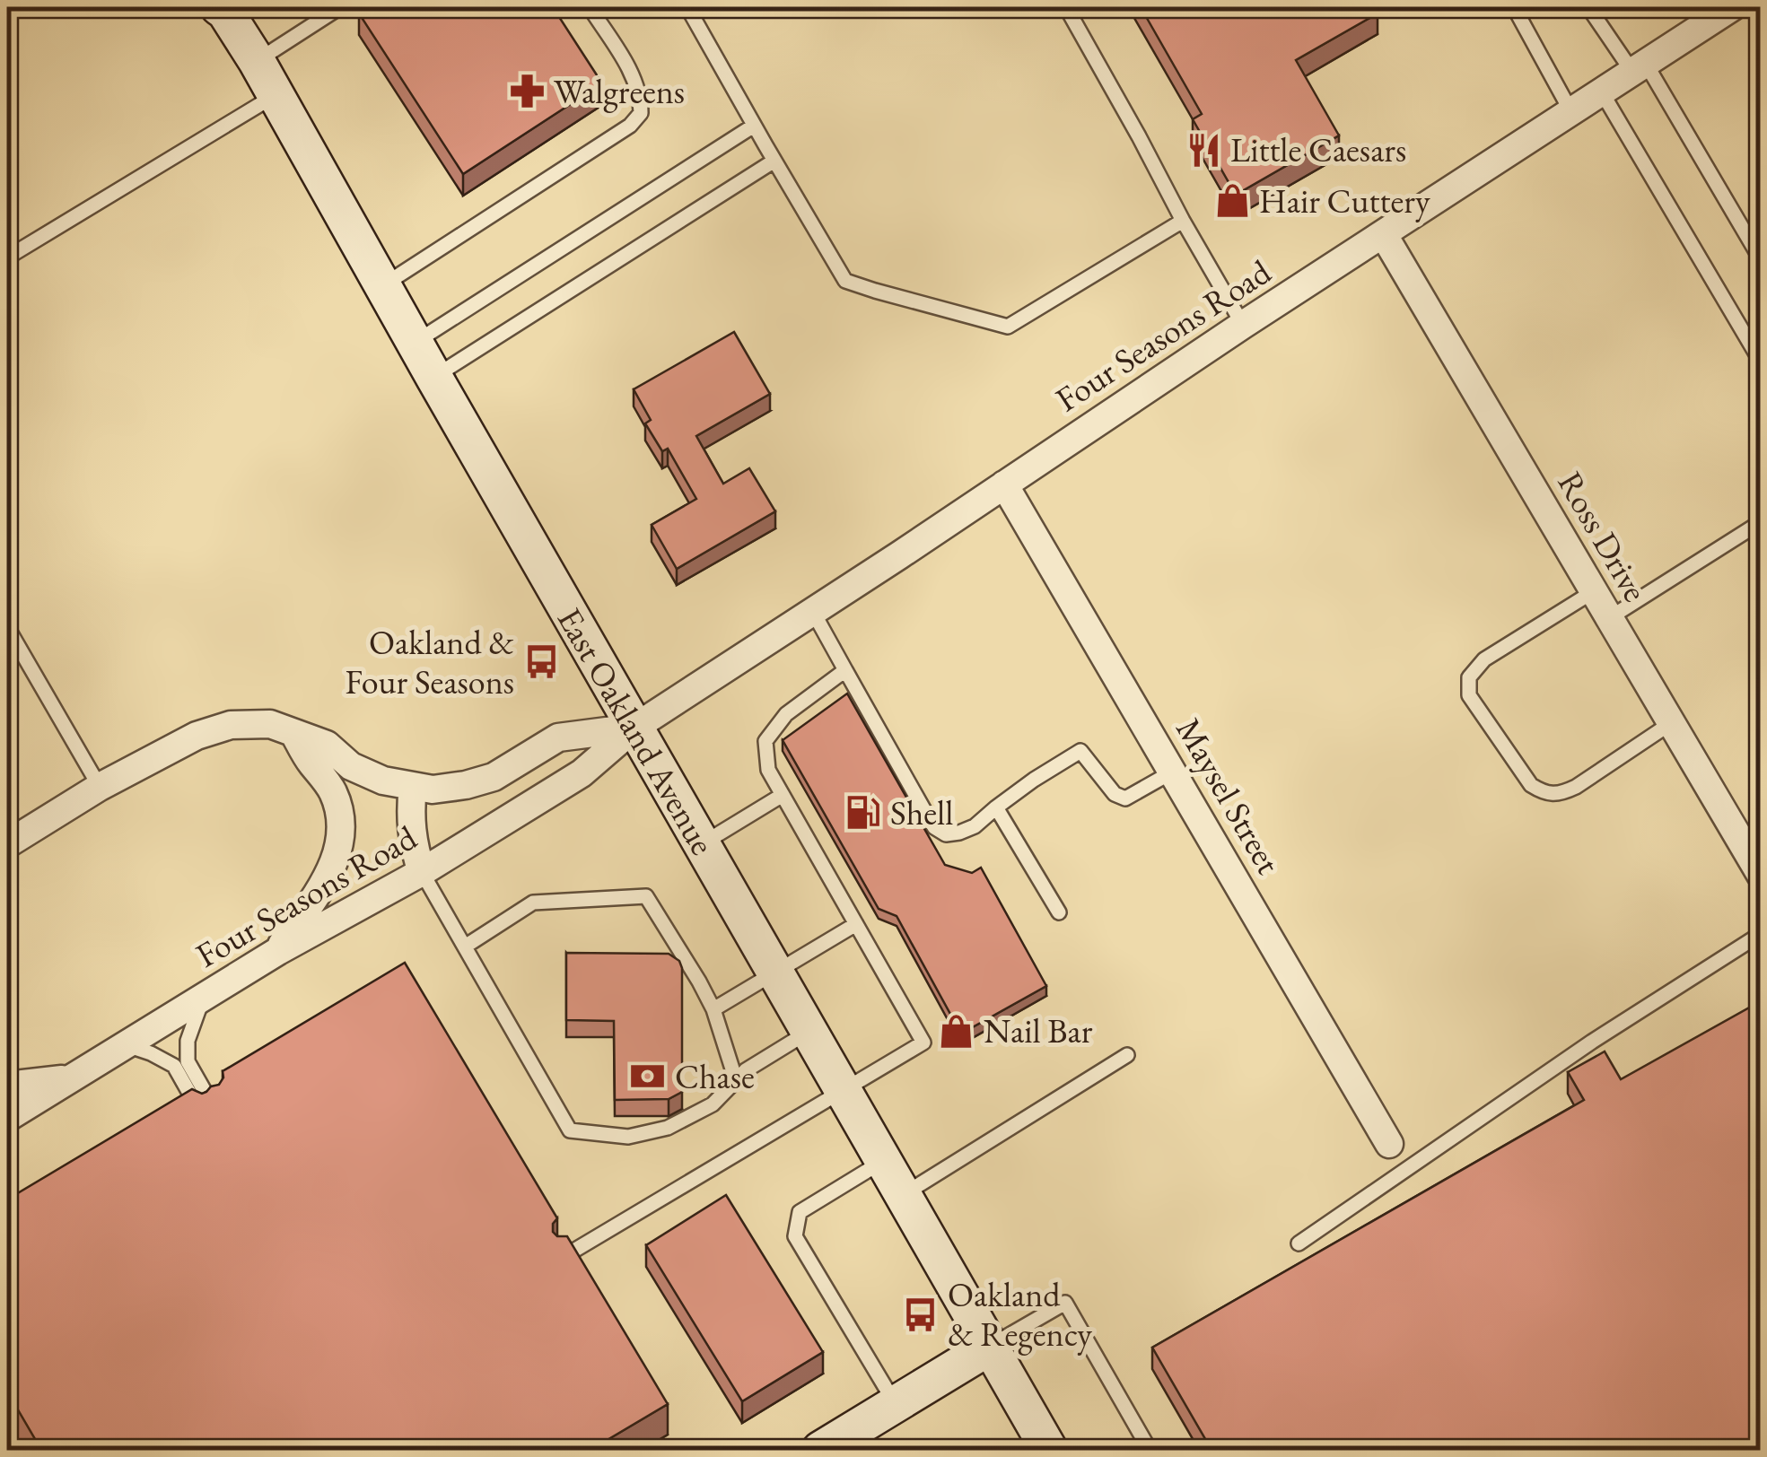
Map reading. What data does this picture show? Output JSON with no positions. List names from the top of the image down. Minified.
{"streets":{"main road":["East Oakland Avenue"],"street":["Four Seasons Road","Ross Drive","Maysel Street"]},"crossings":[["Four Seasons Road","Ross Drive"],["Four Seasons Road","East Oakland Avenue"],["Four Seasons Road","Maysel Street"]],"places":{"pharmacy":["Walgreens"],"restaurant":["Little Caesars"],"shop":["Hair Cuttery","Nail Bar"],"bus stop":["Oakland & Four Seasons","Oakland & Regency"],"fuel station":["Shell"],"bank":["Chase"]}}
